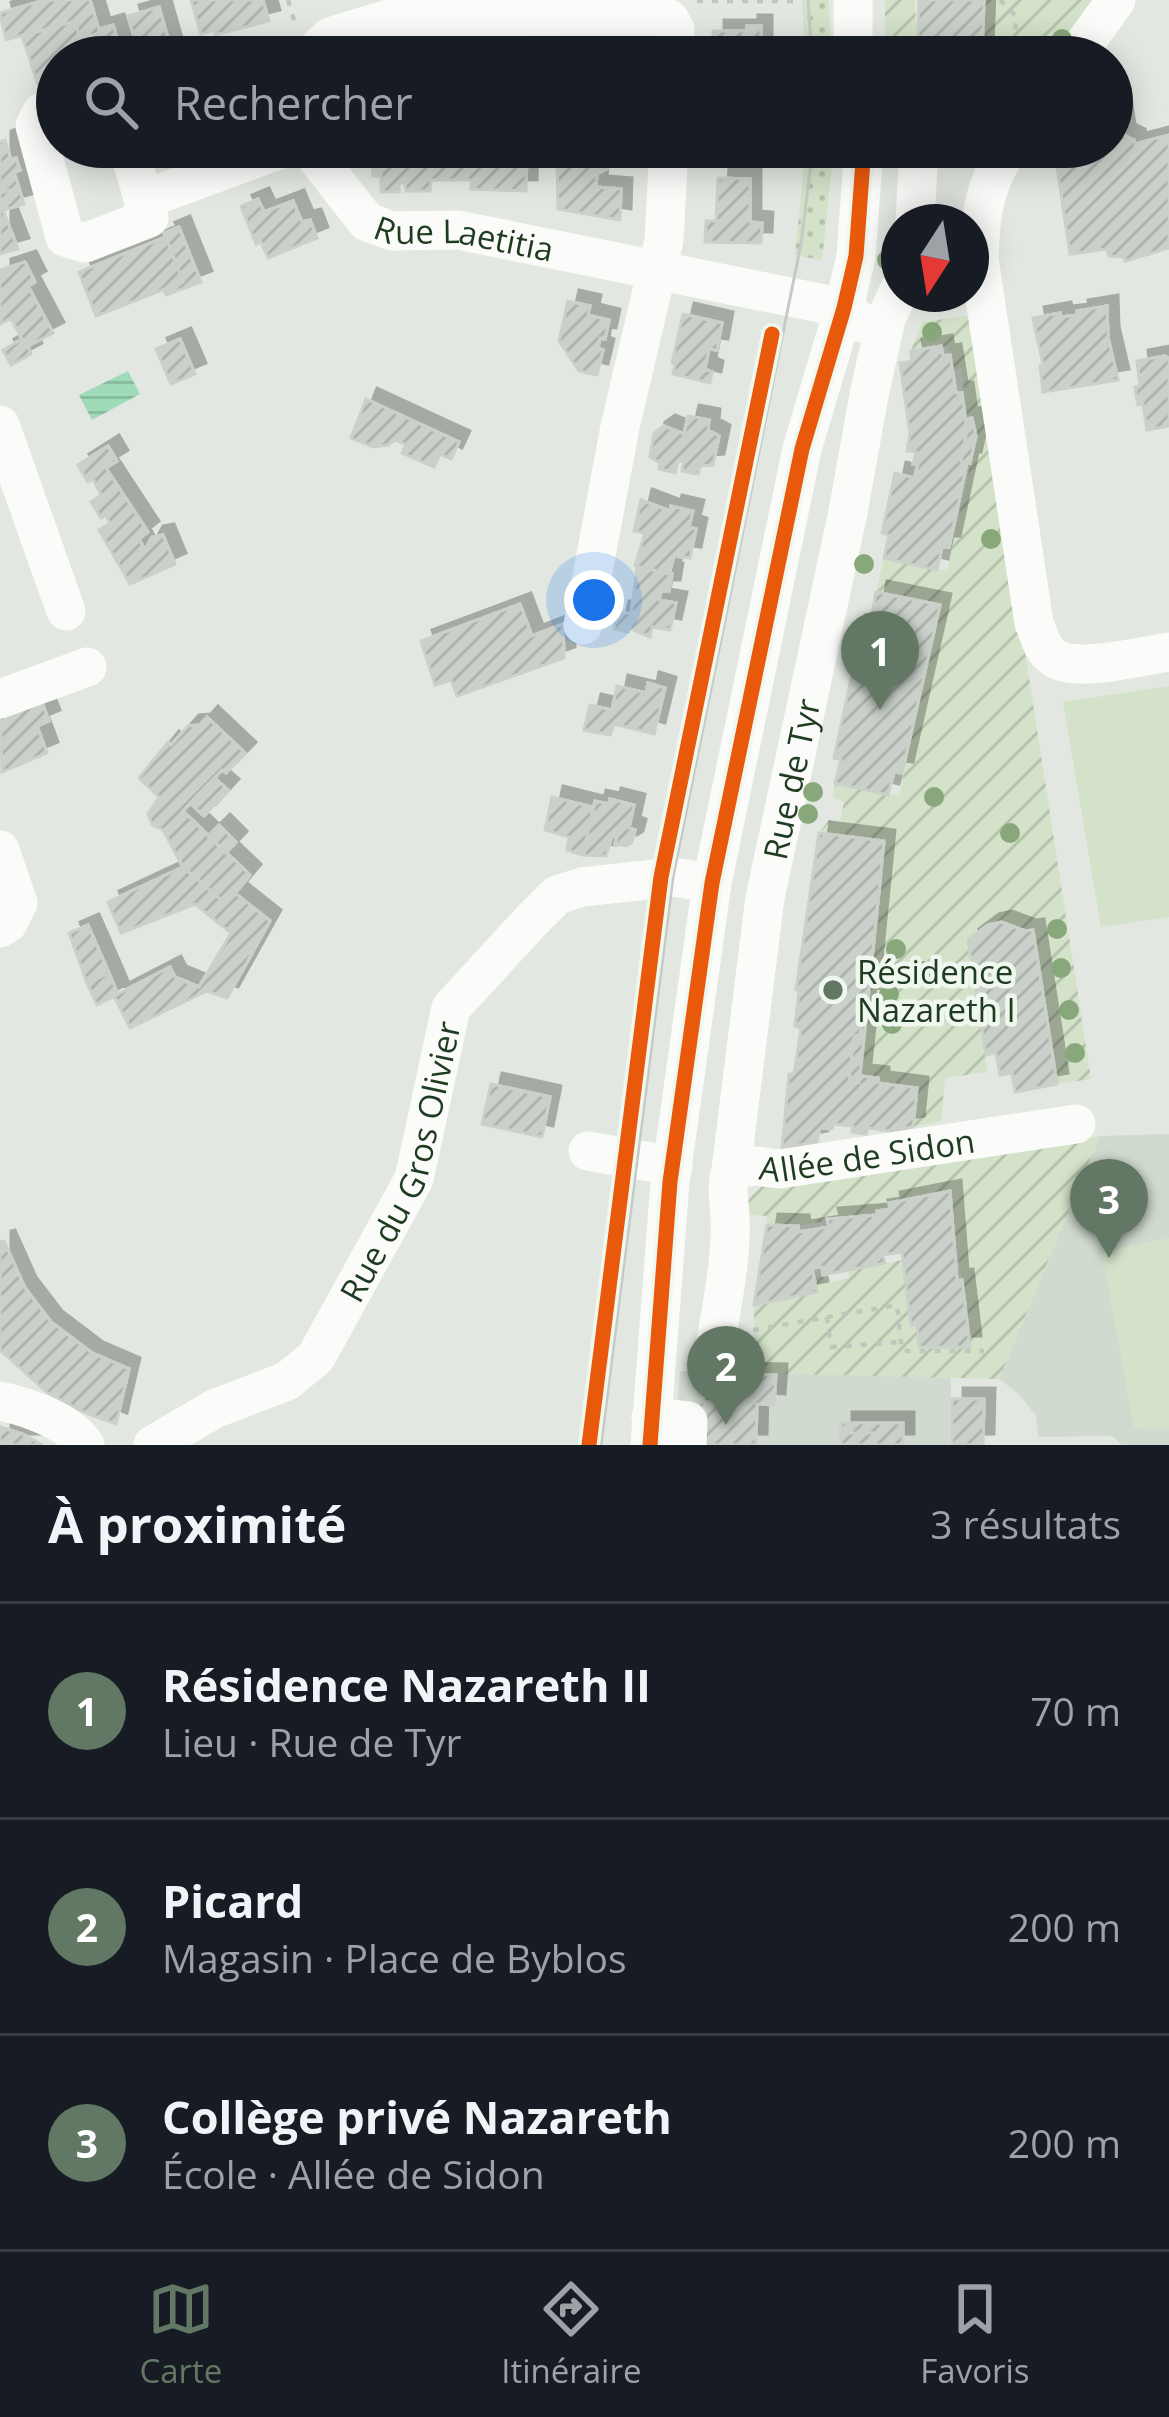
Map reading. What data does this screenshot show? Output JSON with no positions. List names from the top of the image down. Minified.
{"streets":{"street":["Rue Laetitia","Rue de Tyr","Allée de Sidon","Rue du Gros Olivier"]},"crossings":[["Rue Laetitia","Rue de Tyr"],["Rue de Tyr","Allée de Sidon"]],"places":["Résidence Nazareth I"],"north":"bottom","page":{"search":"Rechercher","pins":["1","3","2"],"heading":["À proximité","3 résultats"],"list":[{"mark":"1","name":"Résidence Nazareth II","note":"Lieu · Rue de Tyr","value":"70 m"},{"mark":"2","name":"Picard","note":"Magasin · Place de Byblos","value":"200 m"},{"mark":"3","name":"Collège privé Nazareth","note":"École · Allée de Sidon","value":"200 m"}],"nav":["Carte","Itinéraire","Favoris"]}}
